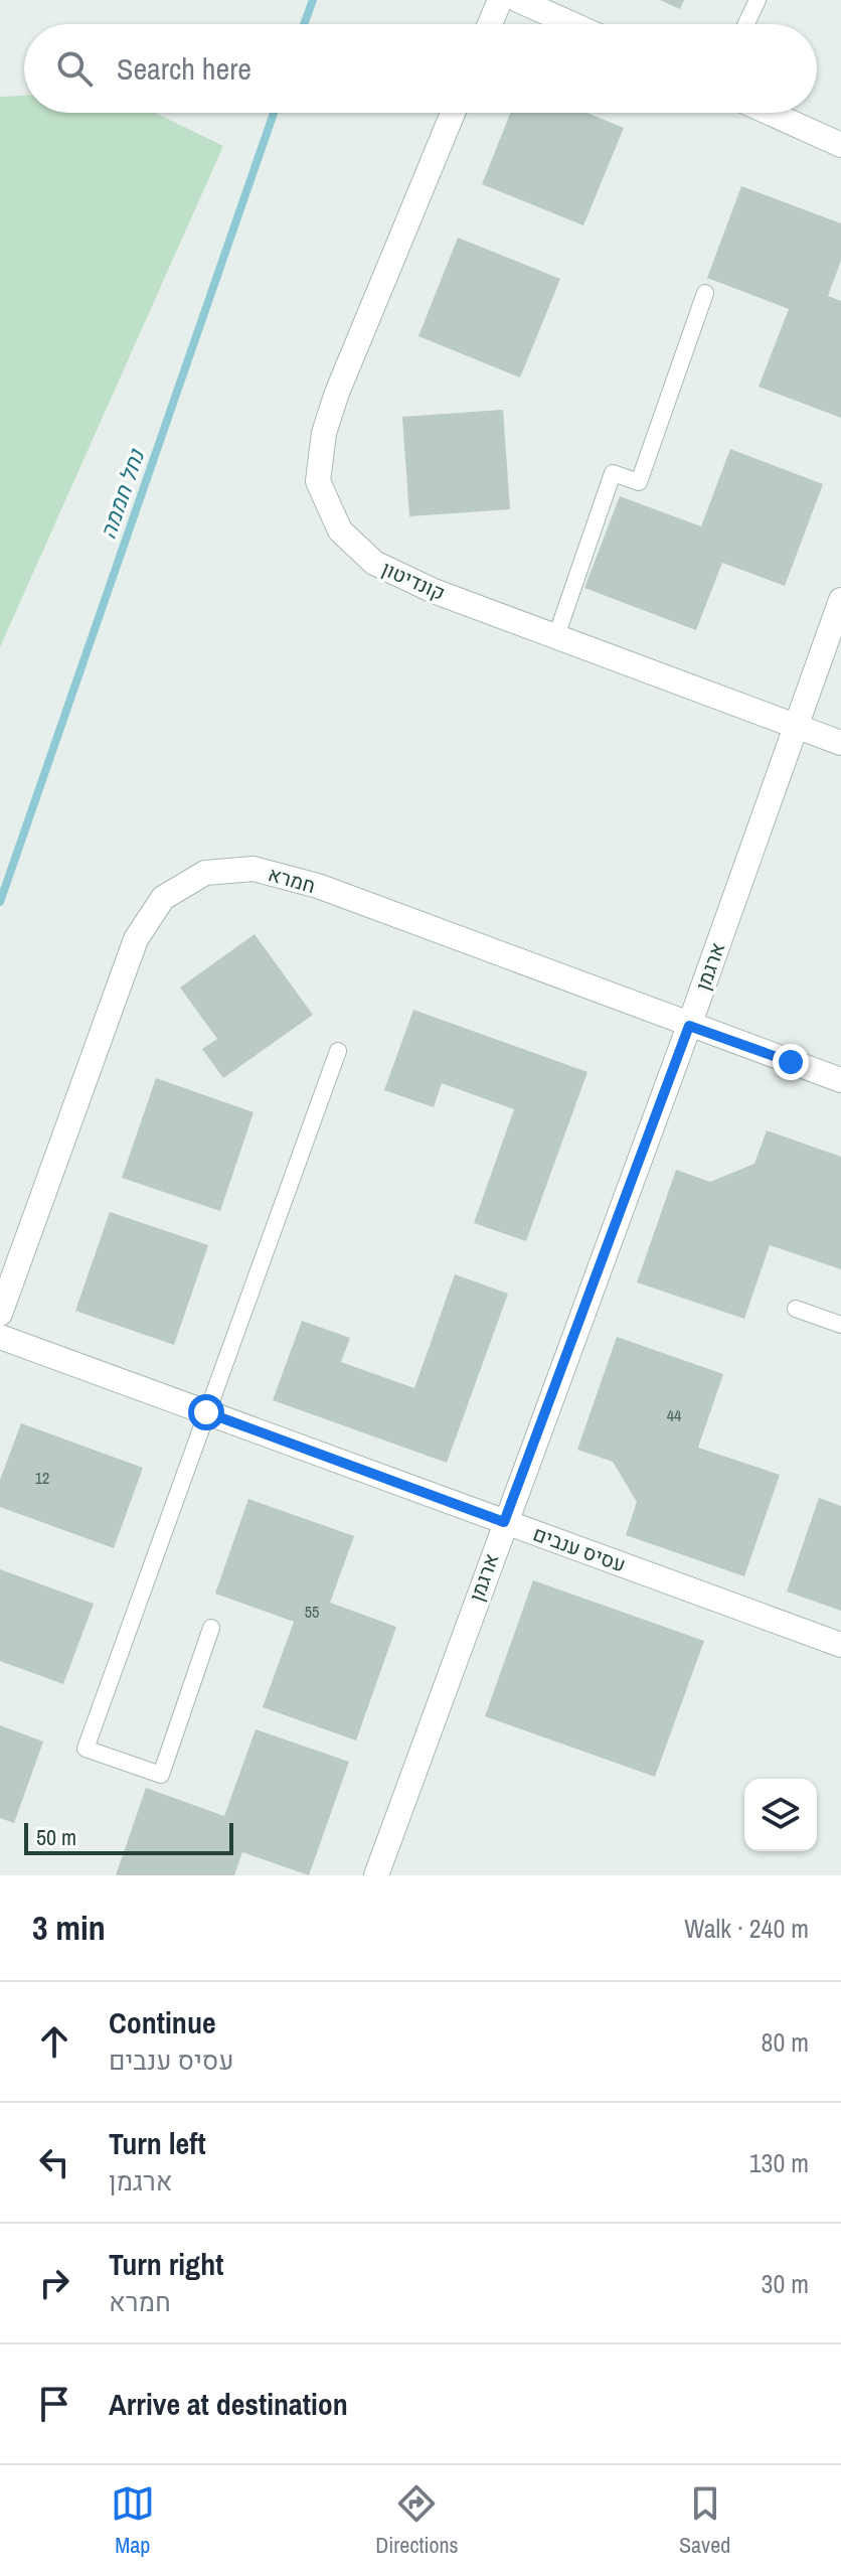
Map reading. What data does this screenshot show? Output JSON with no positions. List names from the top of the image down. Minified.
{"streets":{"street":["קונדיטון","חמרא","ארגמן","עסיס ענבים"]},"crossings":[["קונדיטון","ארגמן"],["חמרא","ארגמן"],["ארגמן","עסיס ענבים"]],"water":["נחל חממה"],"house_numbers":["44","12","55"],"scale_bar":"50 m","page":{"search":"Search here","scale":"50 m","heading":["3 min","Walk · 240 m"],"list":[["Continue","עסיס ענבים","80 m"],["Turn left","ארגמן","130 m"],["Turn right","חמרא","30 m"],"Arrive at destination"],"nav":["Map","Directions","Saved"]}}
